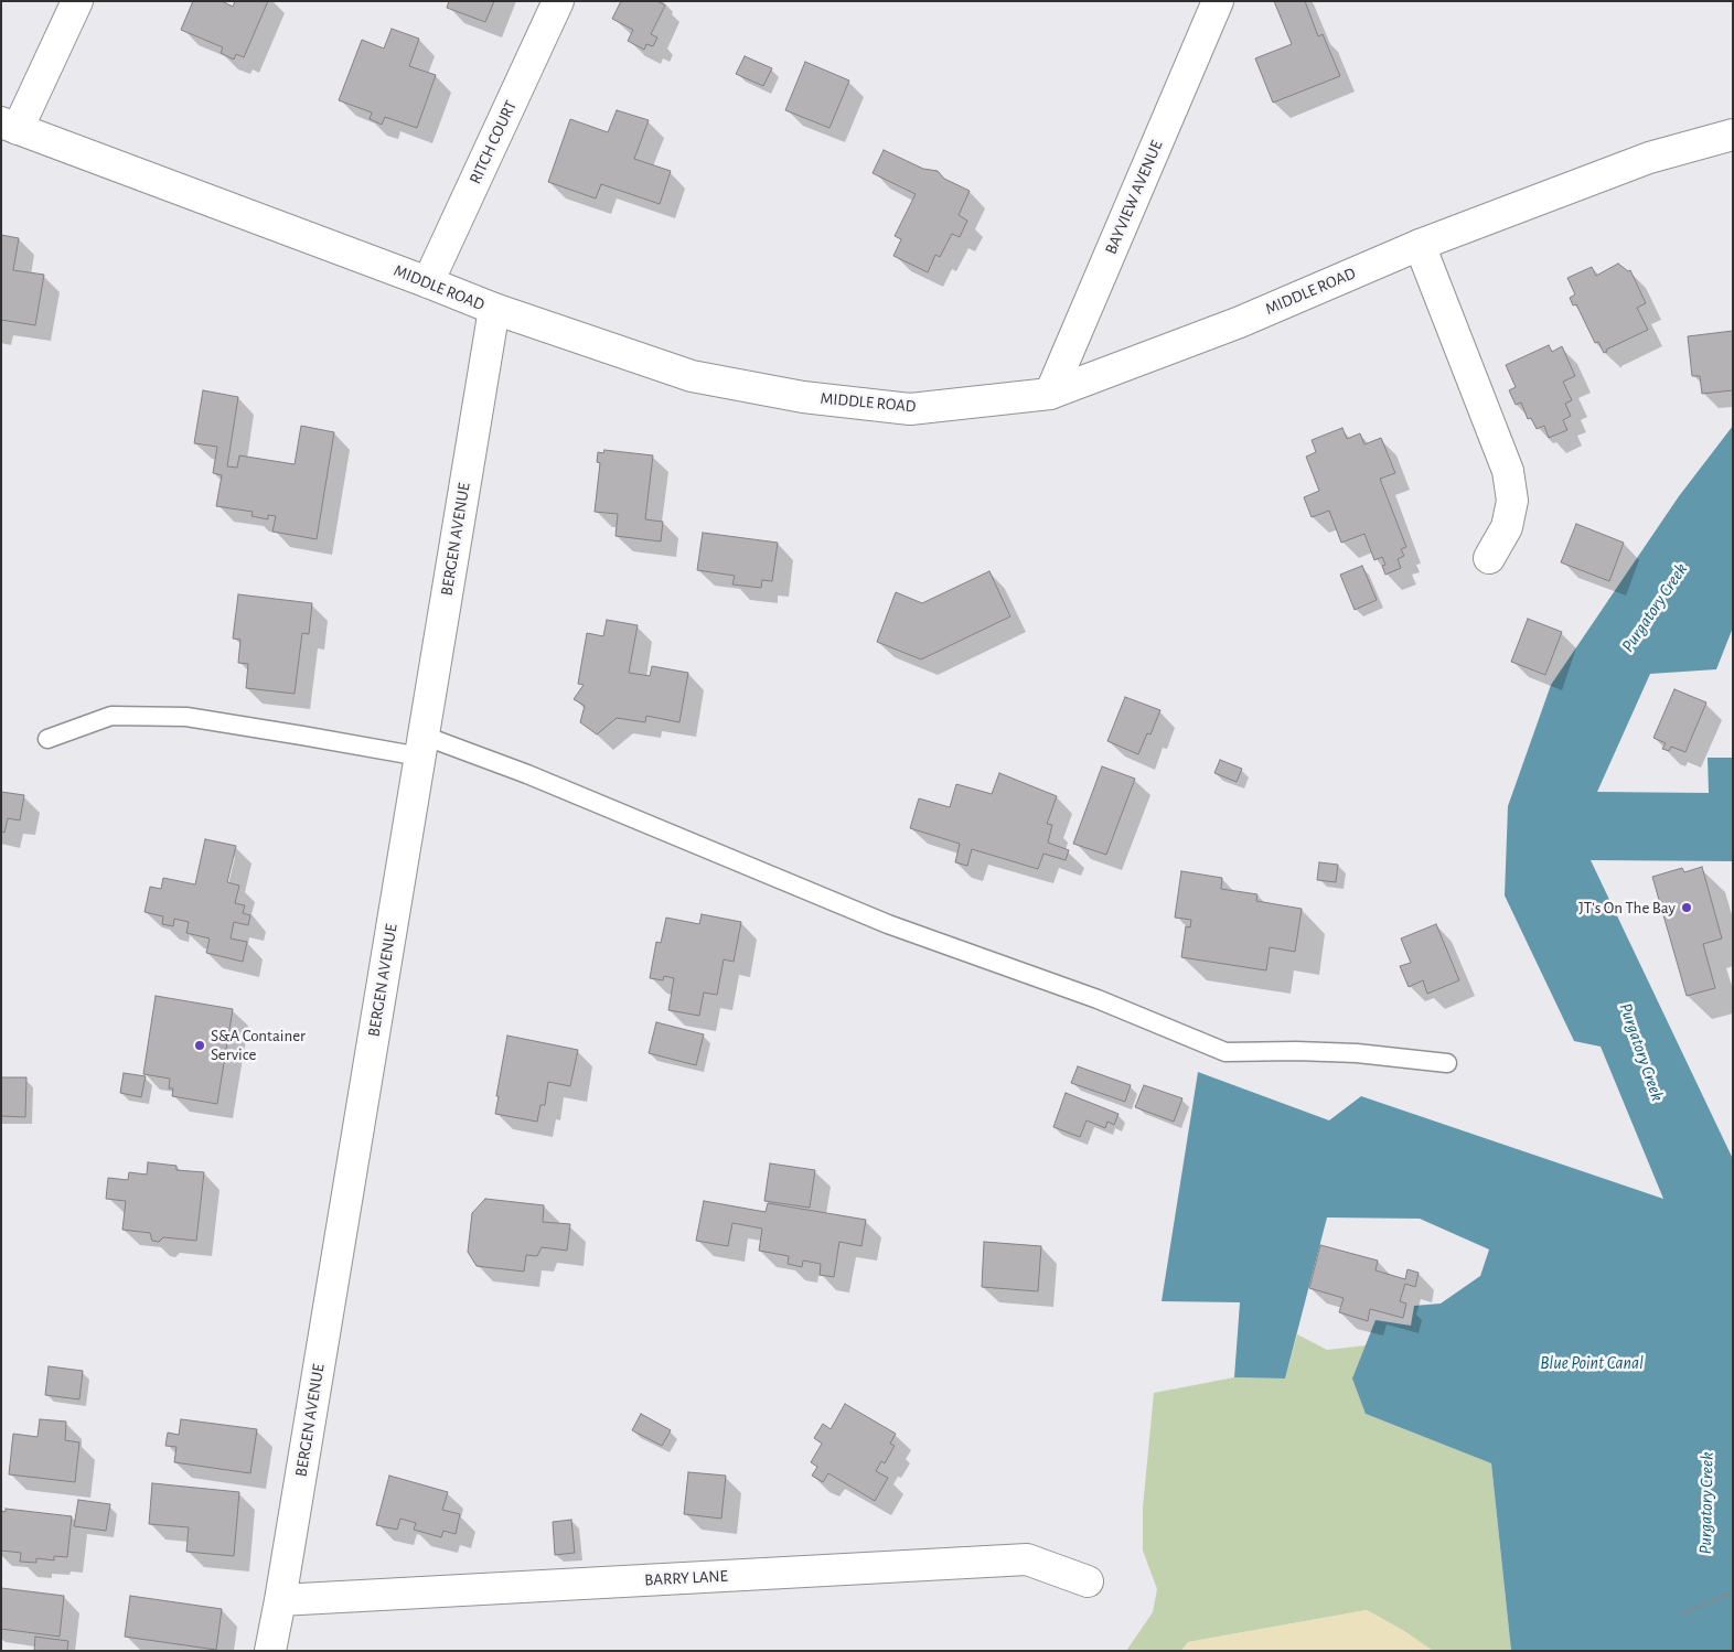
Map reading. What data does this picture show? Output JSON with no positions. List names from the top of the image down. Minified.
{"streets":{"street":["RITCH COURT","BAYVIEW AVENUE","MIDDLE ROAD","BERGEN AVENUE","BARRY LANE"]},"crossings":[["RITCH COURT","MIDDLE ROAD"],["BAYVIEW AVENUE","MIDDLE ROAD"],["MIDDLE ROAD","BERGEN AVENUE"],["BERGEN AVENUE","BARRY LANE"]],"water":["Purgatory Creek","Blue Point Canal"],"places":["JT's On The Bay","S&A Container Service"]}
